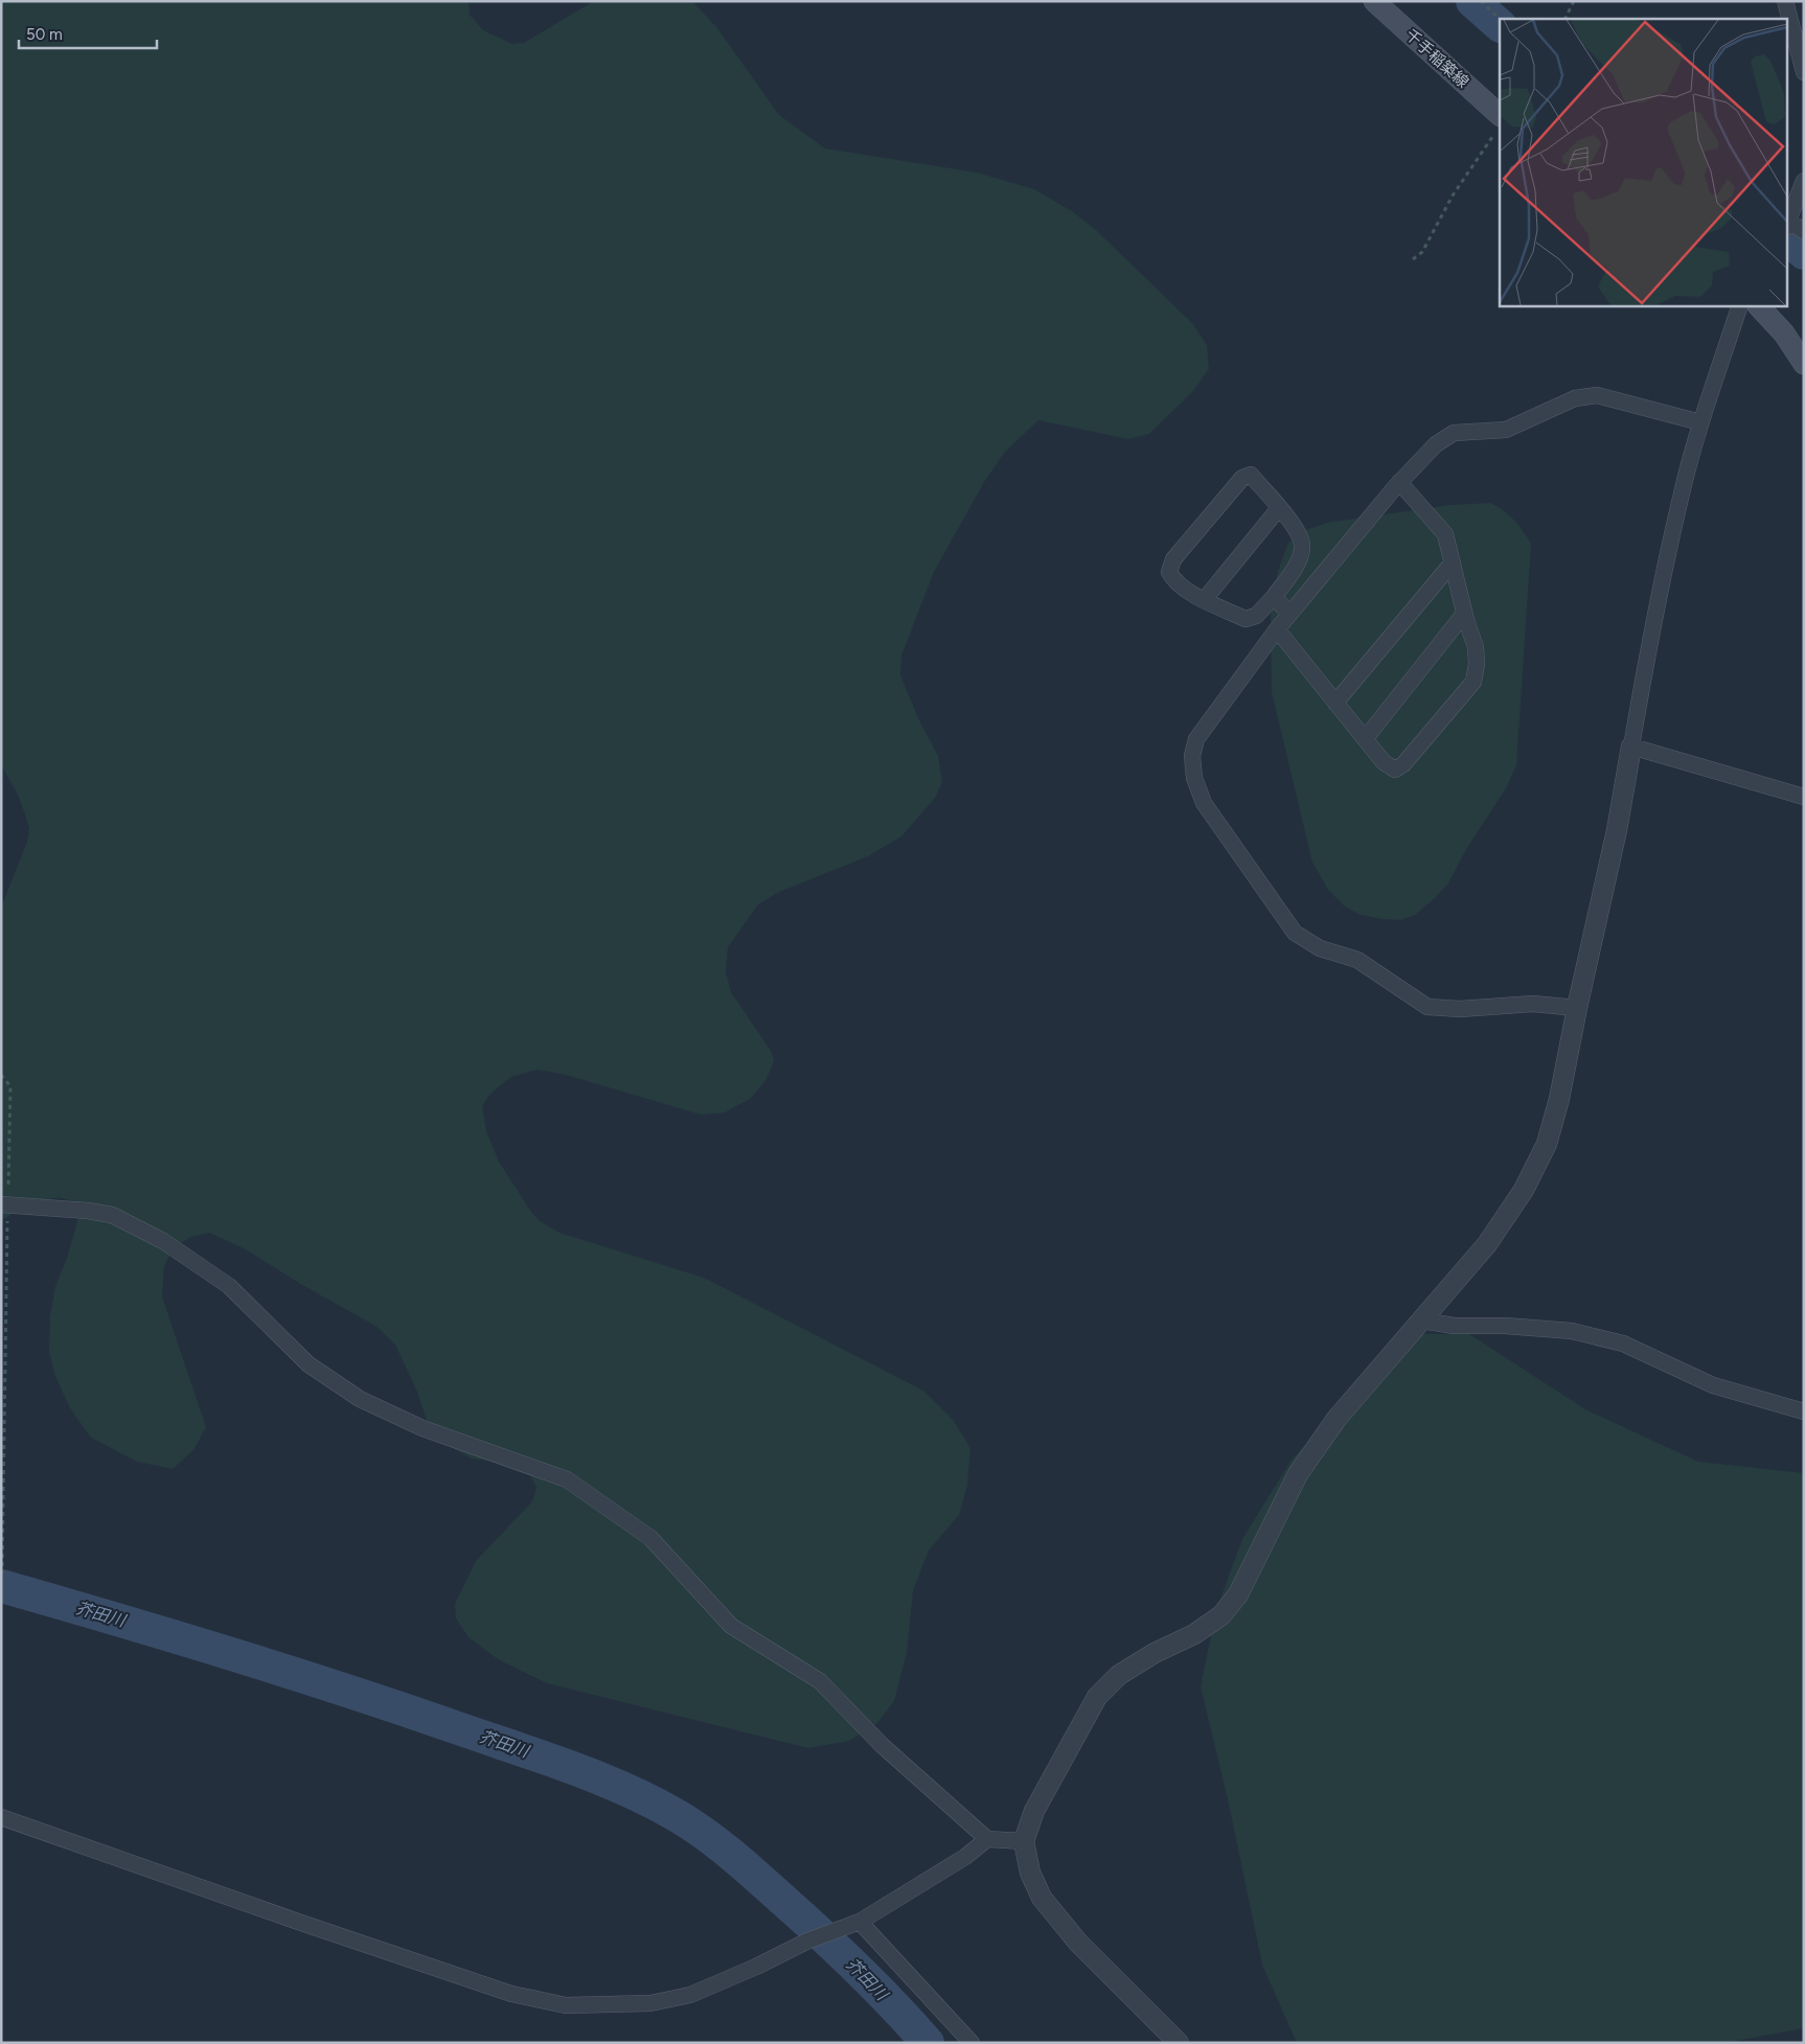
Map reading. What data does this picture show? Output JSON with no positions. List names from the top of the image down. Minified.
{"streets":{"main road":["千手稲築線"]},"water":["芥田川"],"scale_bar":"50 m"}
